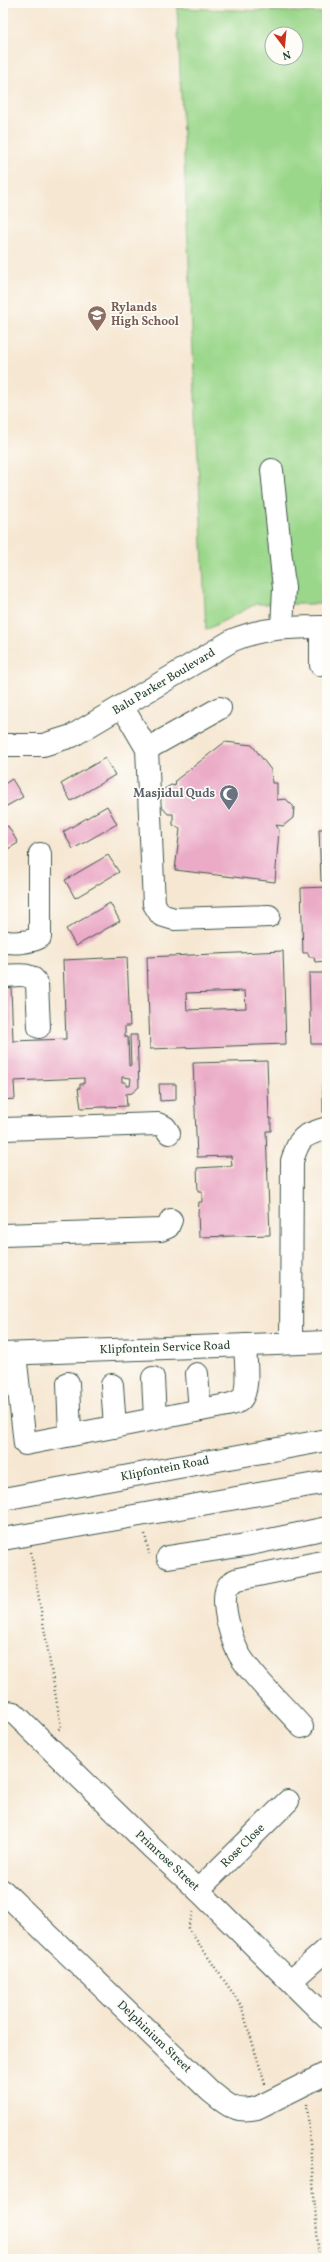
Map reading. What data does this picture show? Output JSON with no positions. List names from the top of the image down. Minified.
{"streets":{"street":["Balu Parker Boulevard","Klipfontein Service Road","Klipfontein Road","Rose Close","Primrose Street","Delphinium Street"]},"crossings":[["Rose Close","Primrose Street"]],"places":{"school or university":["Rylands High School"],"mosque":["Masjidul Quds"]},"north":"bottom"}
